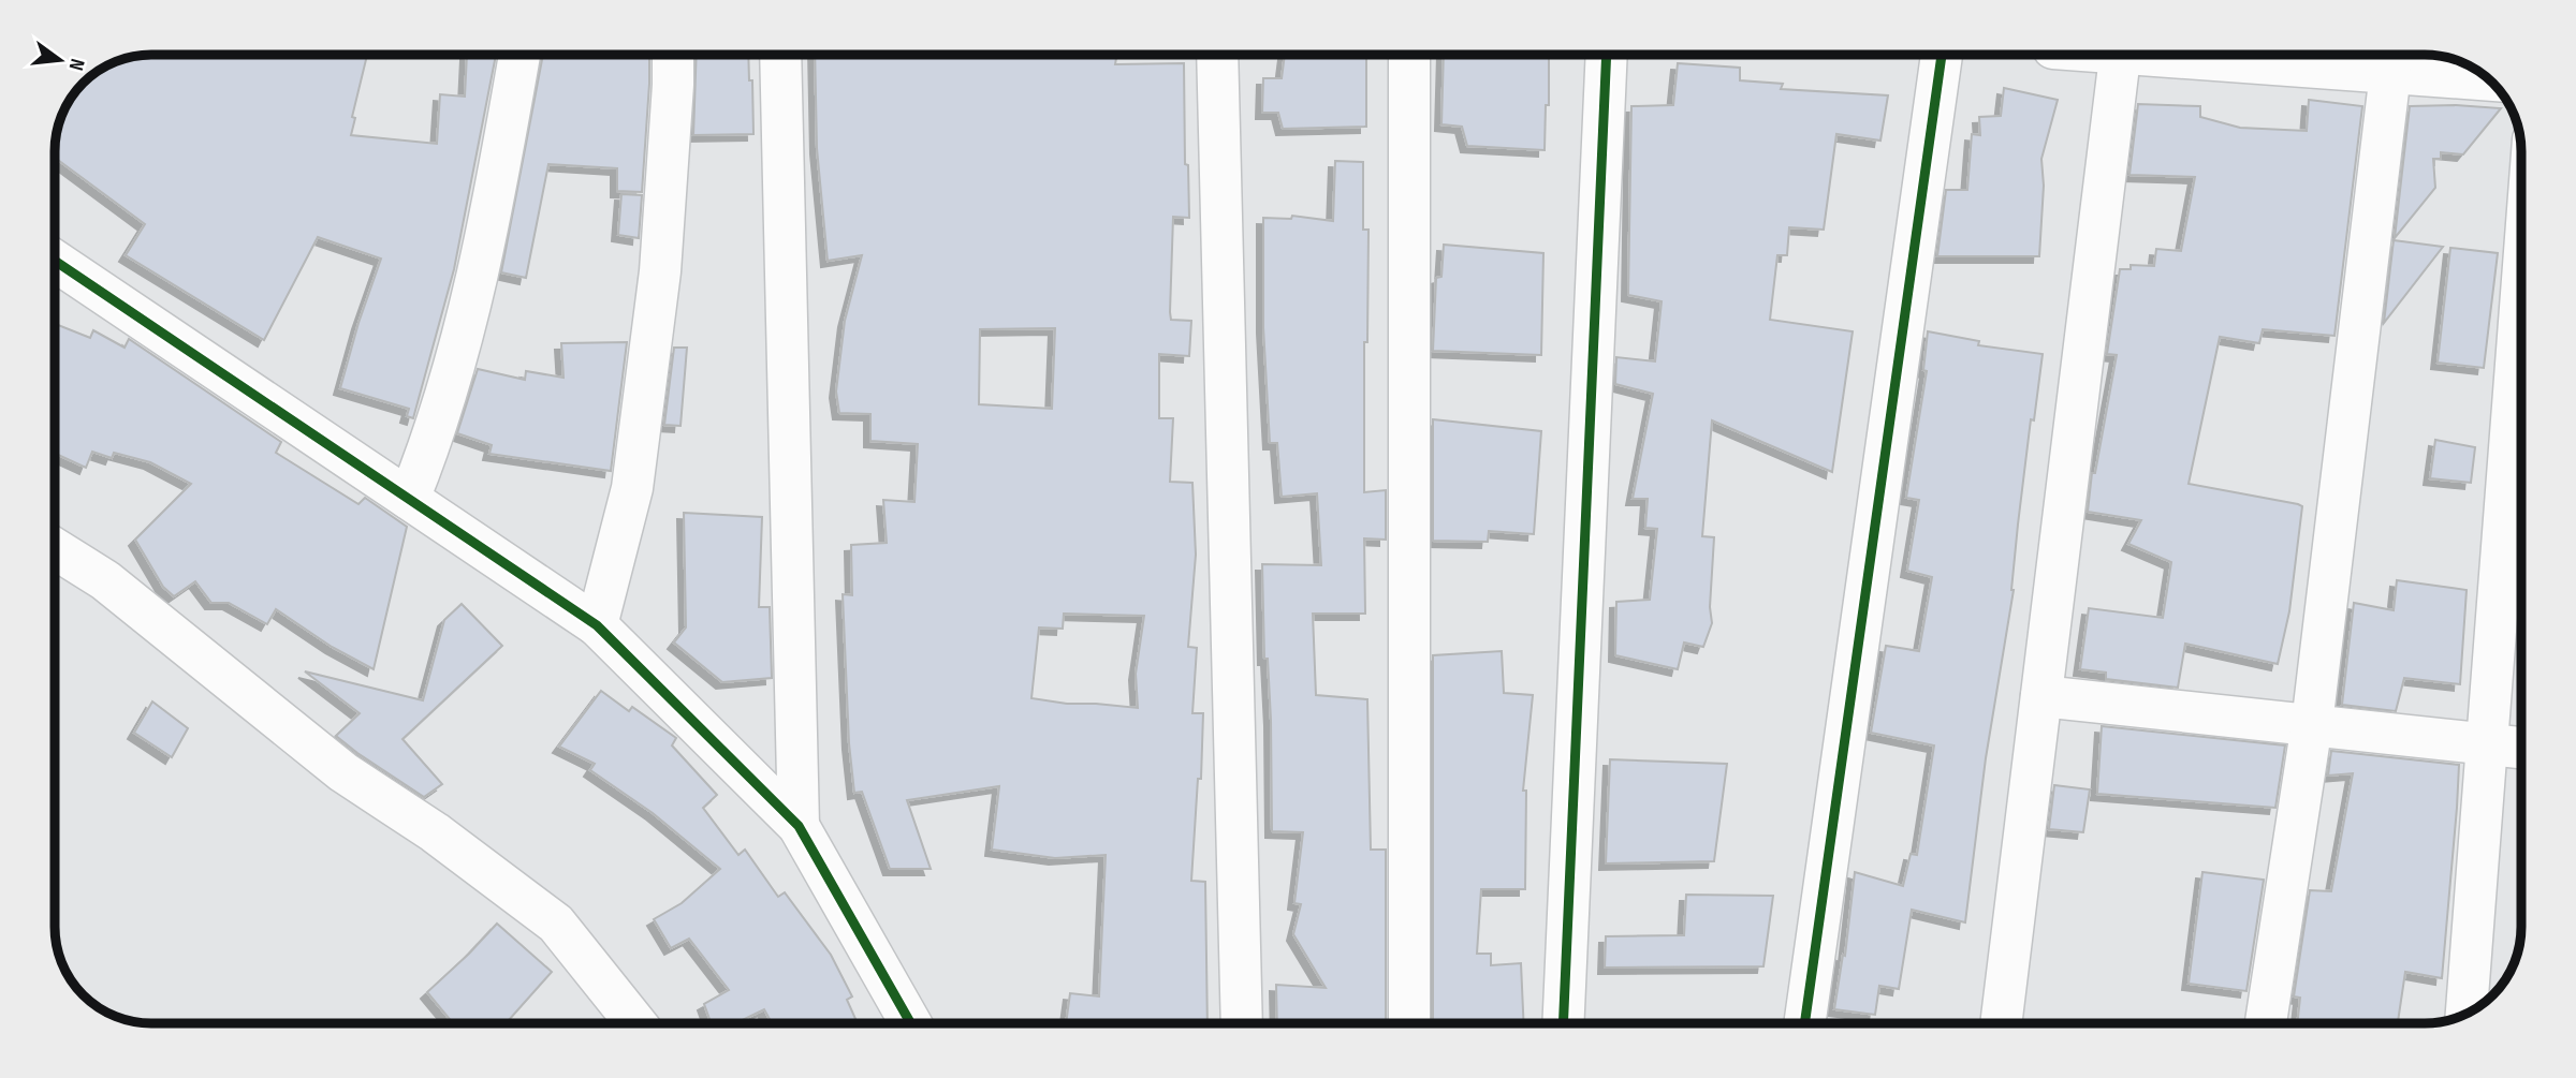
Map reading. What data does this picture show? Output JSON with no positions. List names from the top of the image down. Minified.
{"north":"right"}
